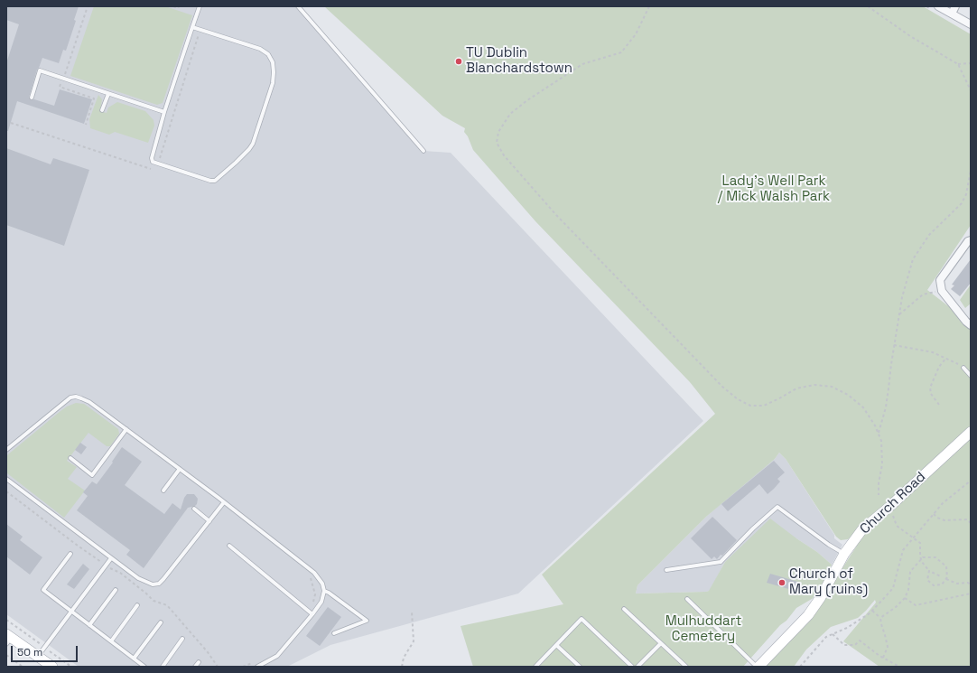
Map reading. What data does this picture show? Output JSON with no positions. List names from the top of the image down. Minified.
{"streets":{"street":["Church Road"]},"parks":["Lady's Well Park / Mick Walsh Park","Mulhuddart Cemetery"],"places":["TU Dublin Blanchardstown","Church of Mary (ruins)"],"scale_bar":"50 m"}
